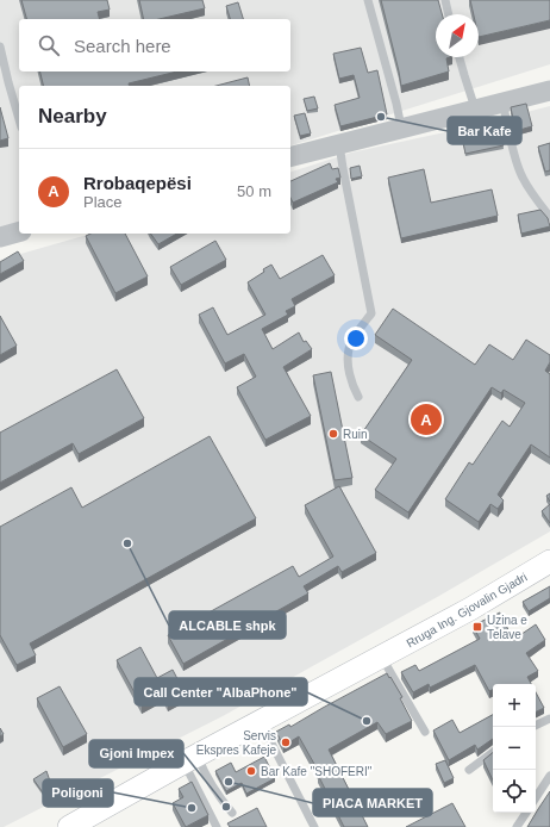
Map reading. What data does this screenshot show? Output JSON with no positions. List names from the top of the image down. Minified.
{"streets":{"main road":["Rruga Ing. Gjovalin Gjadri"]},"places":{"other":["Bar Kafe","Ruin","ALCABLE shpk","Call Center \"AlbaPhone\"","Servis Ekspres Kafeje","Bar Kafe \"SHOFERI\"","PIACA MARKET","Gjoni Impex","Poligoni"],"transit":["Uzina e Telave"]},"north":"top right","page":{"search":"Search here","heading":"Nearby","list":[{"mark":"A","name":"Rrobaqepësi","note":"Place","value":"50 m"}],"pins":"A","map_buttons":["+","−"]}}
